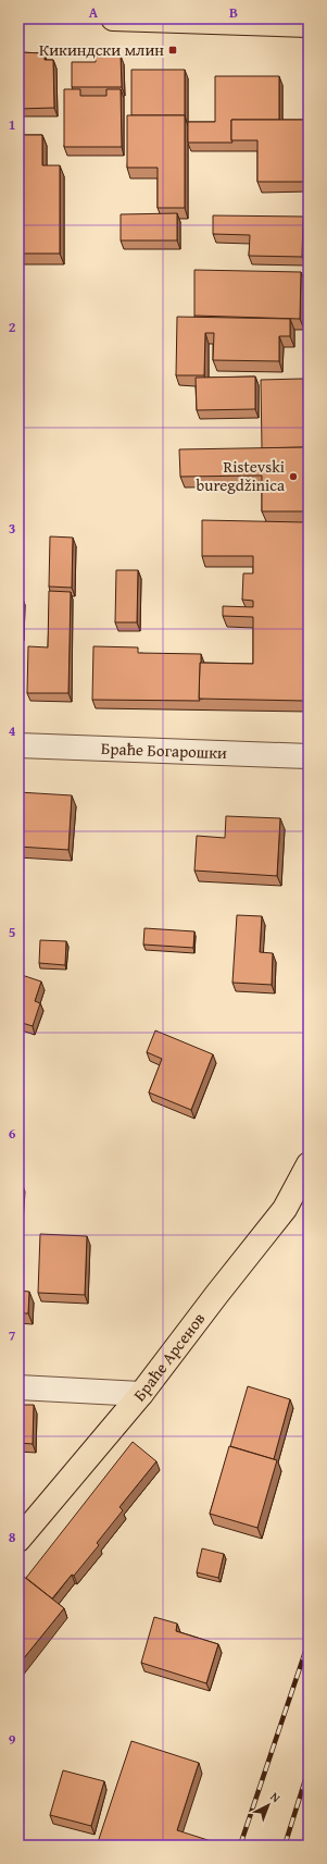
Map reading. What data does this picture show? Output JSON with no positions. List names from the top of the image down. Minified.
{"streets":{"main road":["Браће Арсенов"],"street":["Браће Богарошки"]},"places":{"transit":["Кикиндски млин"],"other":["Ristevski buregdžinica"]},"north":"top right","grid":{"columns":["A","B"],"rows":["1","2","3","4","5","6","7","8","9"]}}
